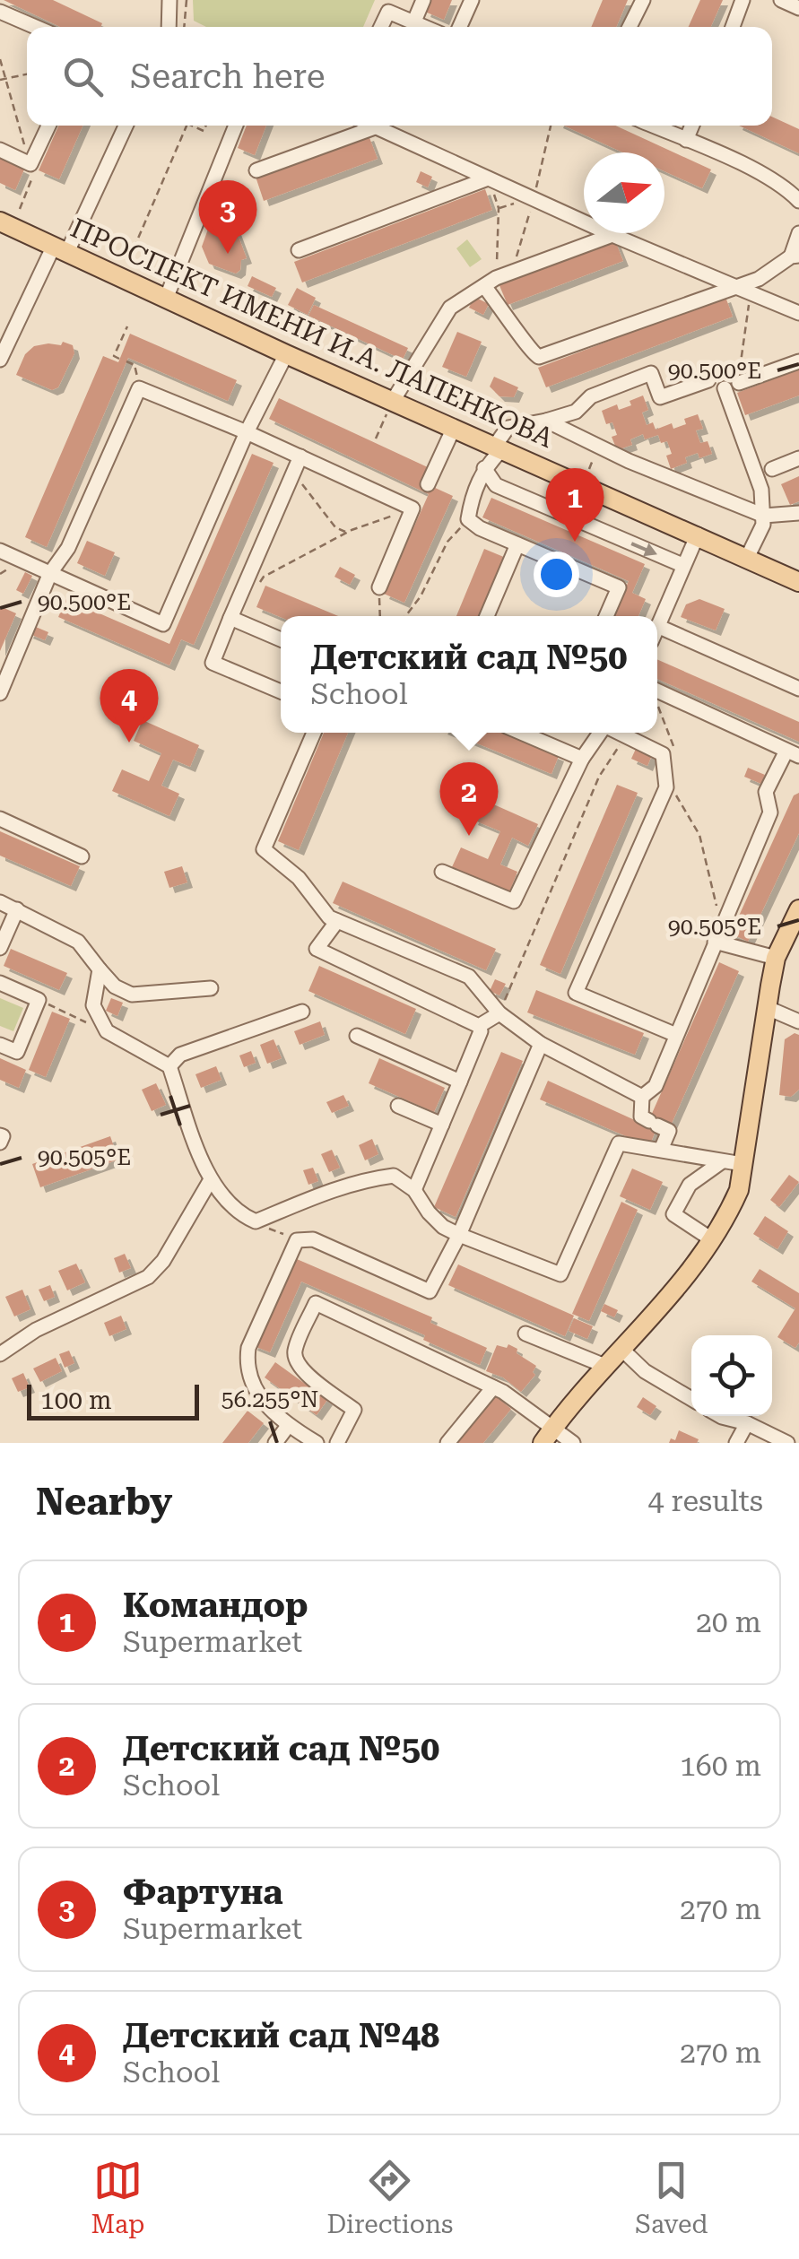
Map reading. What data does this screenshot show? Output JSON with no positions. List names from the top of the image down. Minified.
{"streets":{"main road":["ПРОСПЕКТ ИМЕНИ И.А. ЛАПЕНКОВА"]},"scale_bar":"100 m","north":"right","page":{"search":"Search here","pins":["3","1","4","2"],"popup":["Детский сад №50","School"],"scale":"100 m","heading":["Nearby","4 results"],"list":[{"mark":"1","name":"Командор","note":"Supermarket","value":"20 m"},{"mark":"2","name":"Детский сад №50","note":"School","value":"160 m"},{"mark":"3","name":"Фартуна","note":"Supermarket","value":"270 m"},{"mark":"4","name":"Детский сад №48","note":"School","value":"270 m"}],"nav":["Map","Directions","Saved"]},"coordinates":["90.500°E","90.505°E","56.255°N"]}
